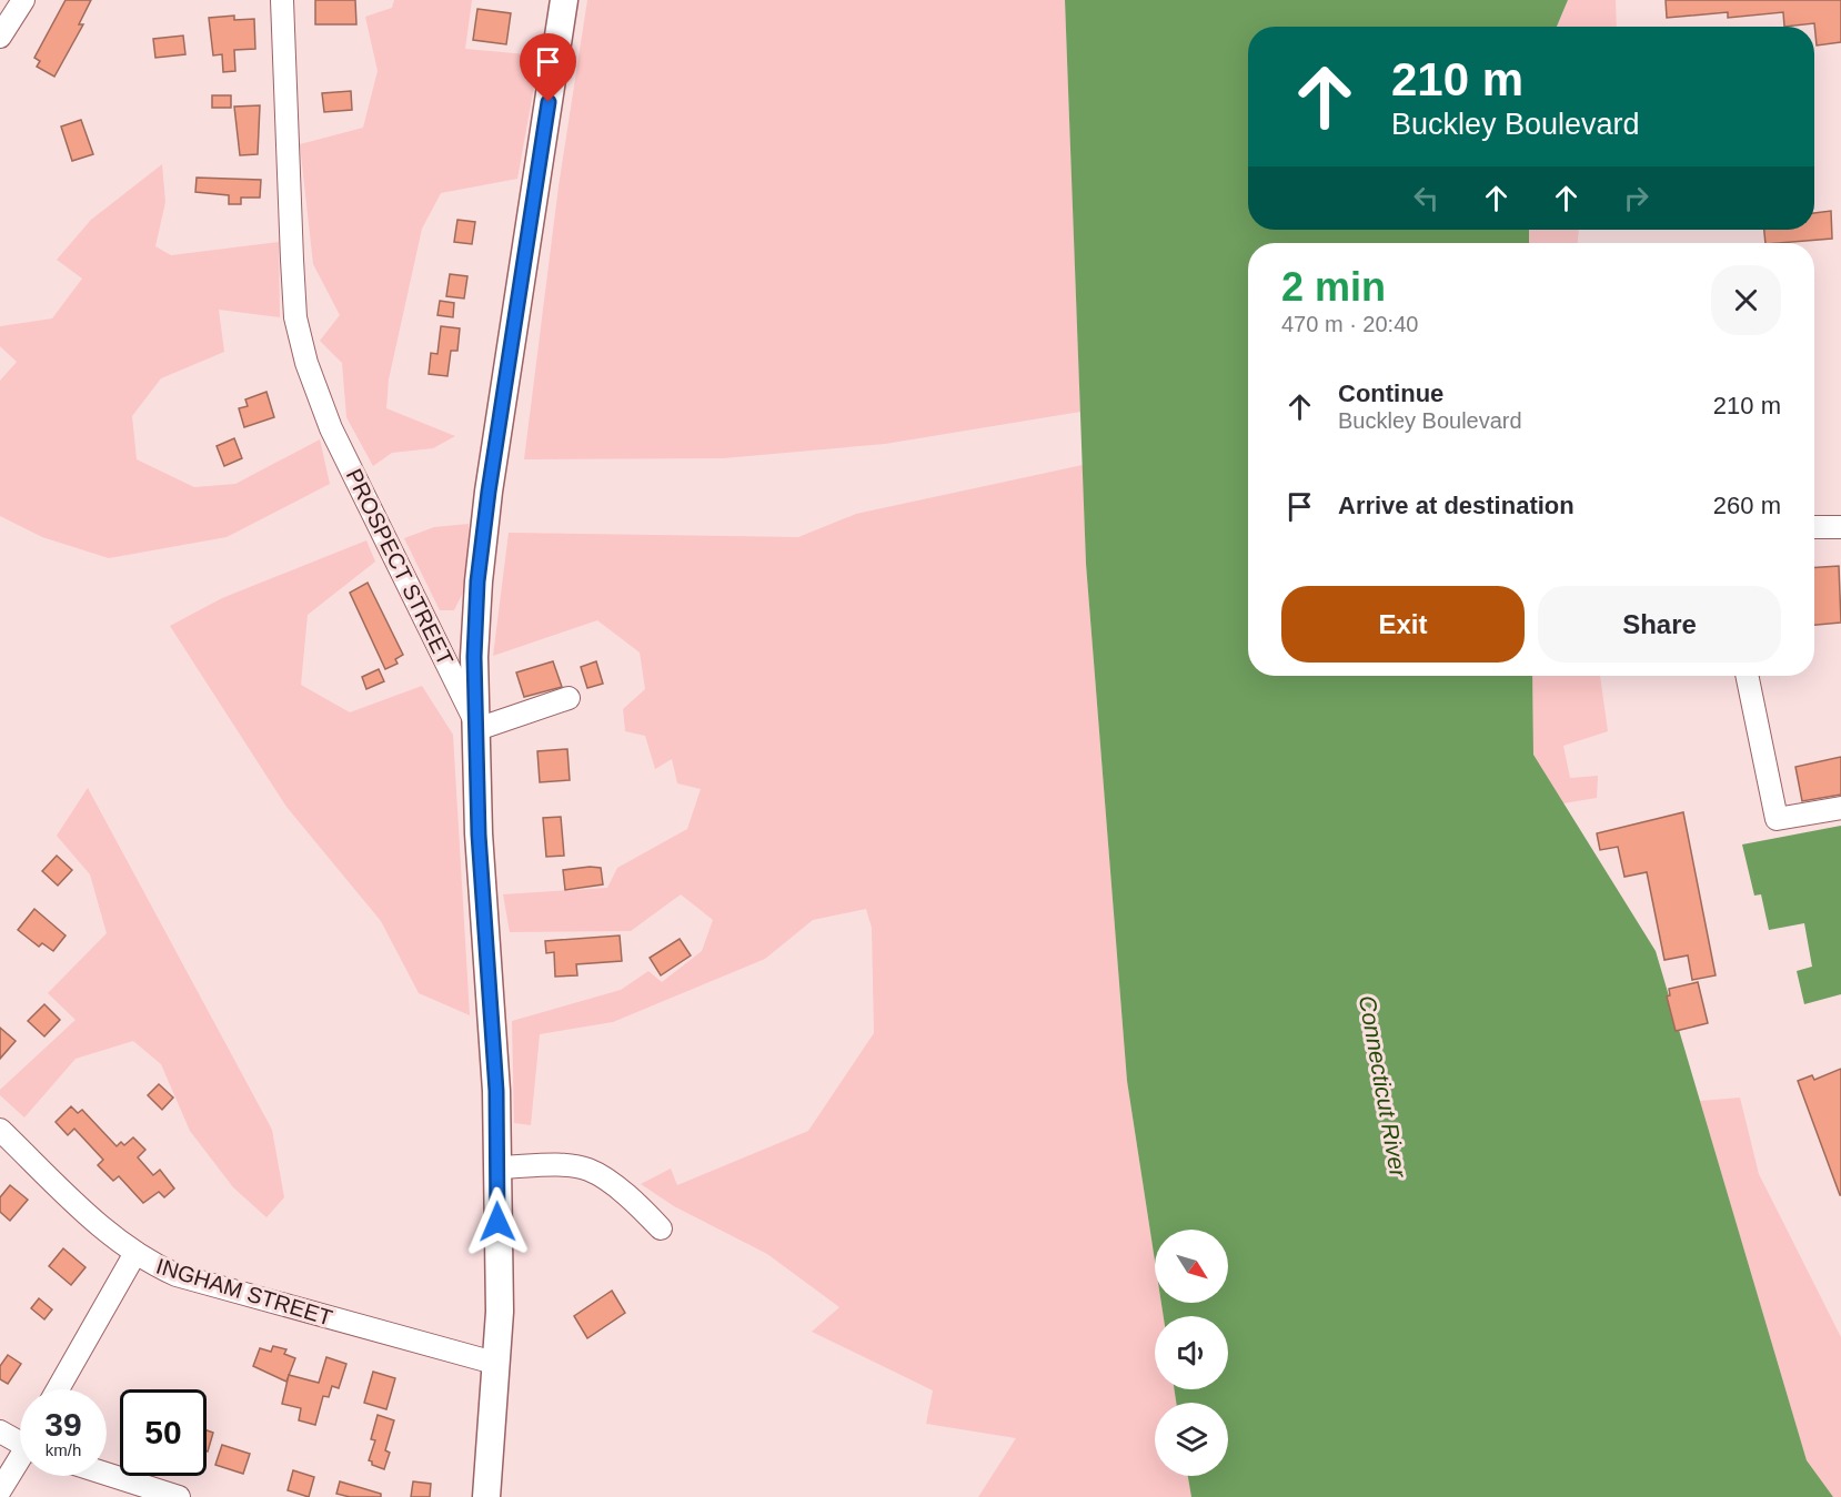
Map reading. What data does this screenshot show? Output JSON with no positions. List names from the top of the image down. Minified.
{"streets":{"main road":["PROSPECT STREET"],"street":["INGHAM STREET"]},"crossings":[["PROSPECT STREET","INGHAM STREET"]],"water":["Connecticut River"],"north":"bottom right","page":{"turn":["210 m","Buckley Boulevard"],"heading":["2 min","470 m · 20:40"],"list":[{"name":"Continue","note":"Buckley Boulevard","value":"210 m"},{"name":"Arrive at destination","value":"260 m"}],"buttons":["Exit","Share"],"speed":"39 km/h","limit":"50"}}
